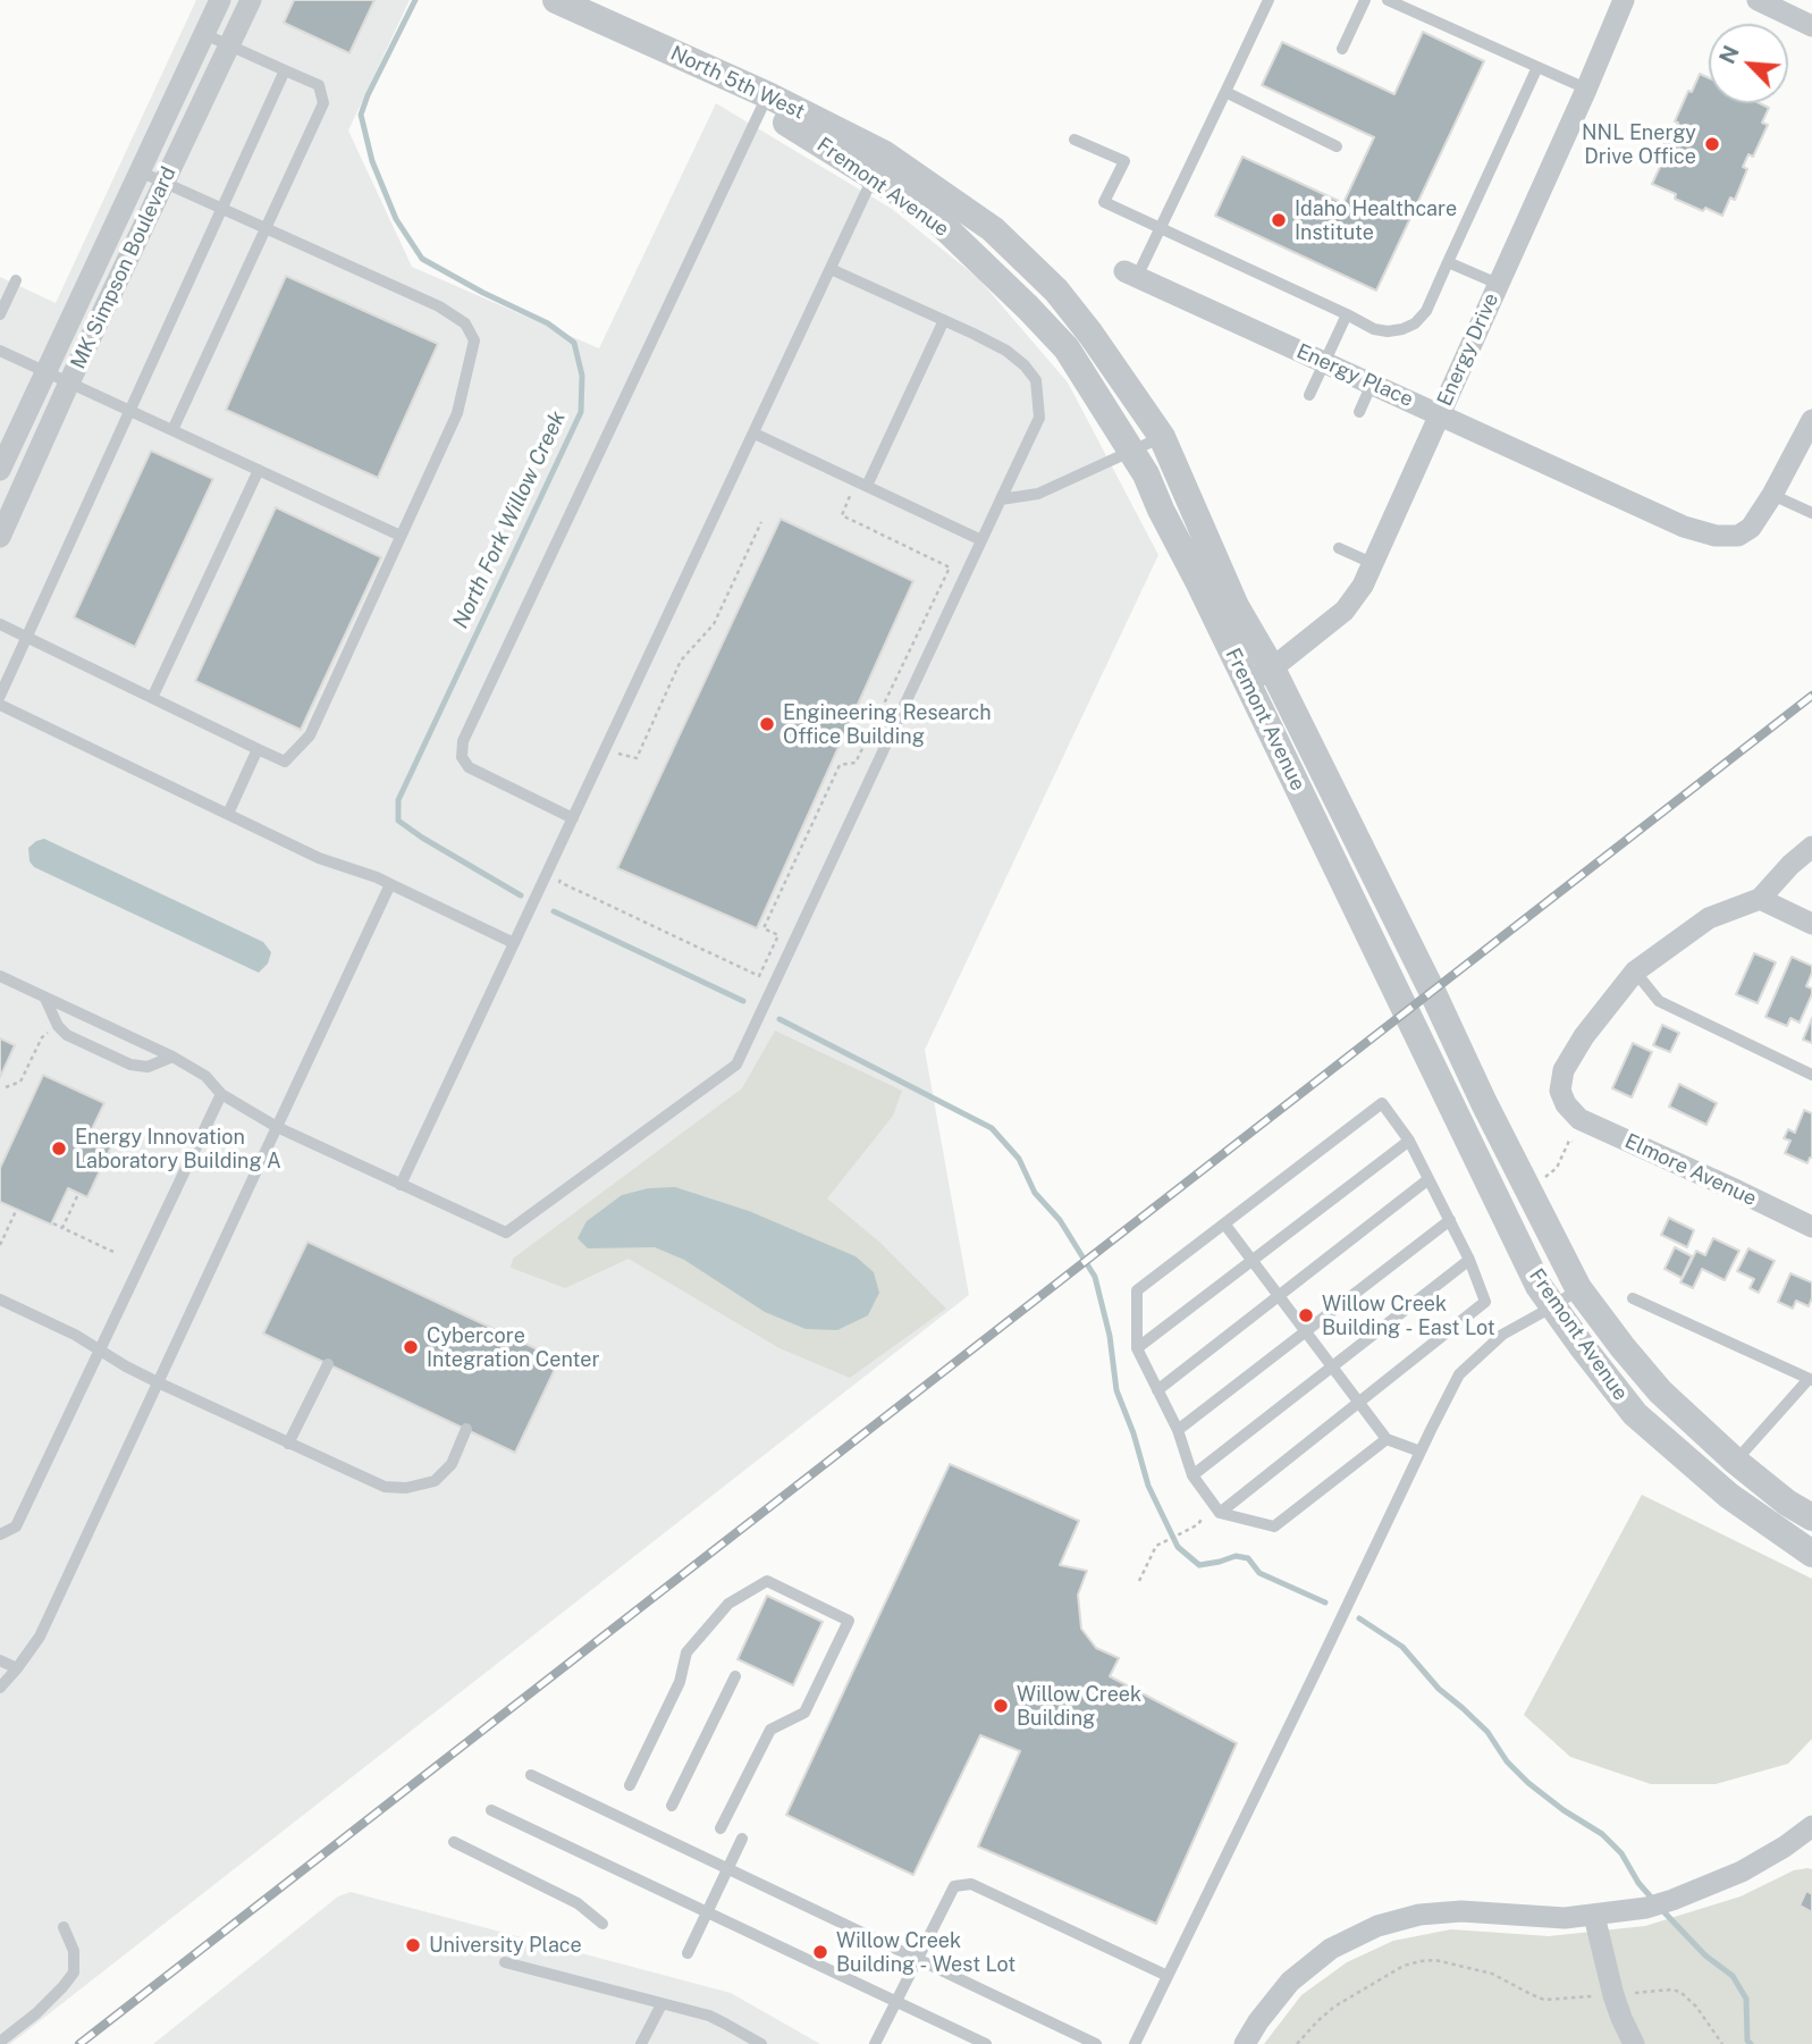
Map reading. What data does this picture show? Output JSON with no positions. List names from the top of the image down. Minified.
{"streets":{"street":["Fremont Avenue","MK Simpson Boulevard","Energy Drive","Energy Place","Elmore Avenue"]},"crossings":[["Fremont Avenue","Energy Drive"],["Energy Drive","Energy Place"]],"water":["North Fork Willow Creek"],"places":["NNL Energy Drive Office","Idaho Healthcare Institute","Engineering Research Office Building","Energy Innovation Laboratory Building A","Willow Creek Building - East Lot","Cybercore Integration Center","Willow Creek Building","University Place","Willow Creek Building - West Lot"],"north":"top left"}
